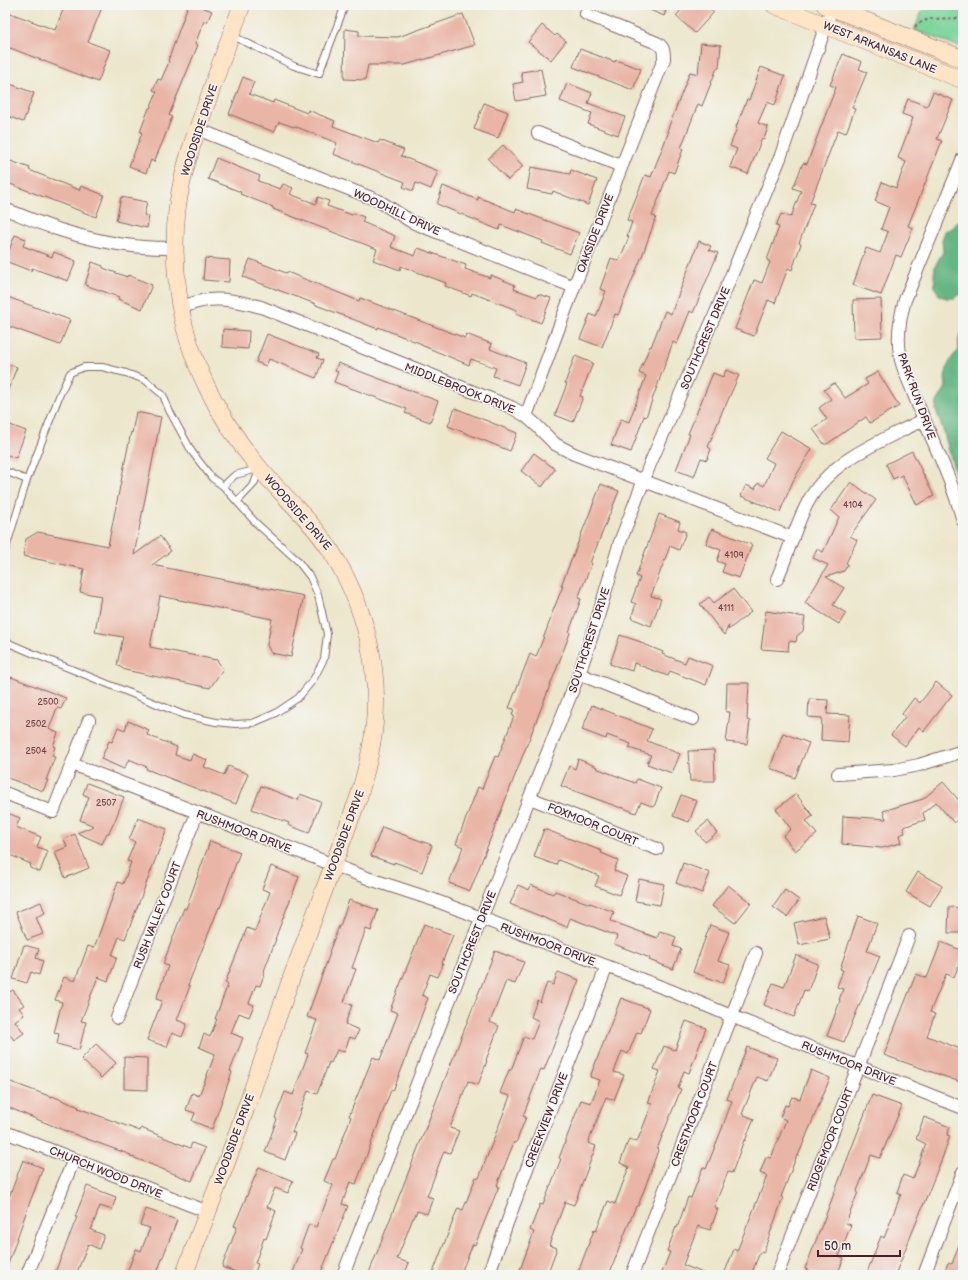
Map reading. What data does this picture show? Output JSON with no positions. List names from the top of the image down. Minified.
{"streets":{"street":["WEST ARKANSAS LANE","WOODSIDE DRIVE","WOODHILL DRIVE","OAKSIDE DRIVE","SOUTHCREST DRIVE","MIDDLEBROOK DRIVE","PARK RUN DRIVE","FOXMOOR COURT","RUSHMOOR DRIVE","RUSH VALLEY COURT","CRESTMOOR COURT","CREEKVIEW DRIVE","RIDGEMOOR COURT","CHURCH WOOD DRIVE"]},"crossings":[["WEST ARKANSAS LANE","SOUTHCREST DRIVE"],["WOODSIDE DRIVE","WOODHILL DRIVE"],["WOODSIDE DRIVE","MIDDLEBROOK DRIVE"],["WOODSIDE DRIVE","RUSHMOOR DRIVE"],["WOODSIDE DRIVE","CHURCH WOOD DRIVE"],["WOODHILL DRIVE","OAKSIDE DRIVE"],["OAKSIDE DRIVE","MIDDLEBROOK DRIVE"],["SOUTHCREST DRIVE","MIDDLEBROOK DRIVE"],["SOUTHCREST DRIVE","FOXMOOR COURT"],["SOUTHCREST DRIVE","RUSHMOOR DRIVE"],["RUSHMOOR DRIVE","RUSH VALLEY COURT"],["RUSHMOOR DRIVE","CRESTMOOR COURT"],["RUSHMOOR DRIVE","CREEKVIEW DRIVE"],["RUSHMOOR DRIVE","RIDGEMOOR COURT"]],"house_numbers":["4104","4109","4111","2500","2502","2504","2507"],"scale_bar":"50 m"}
